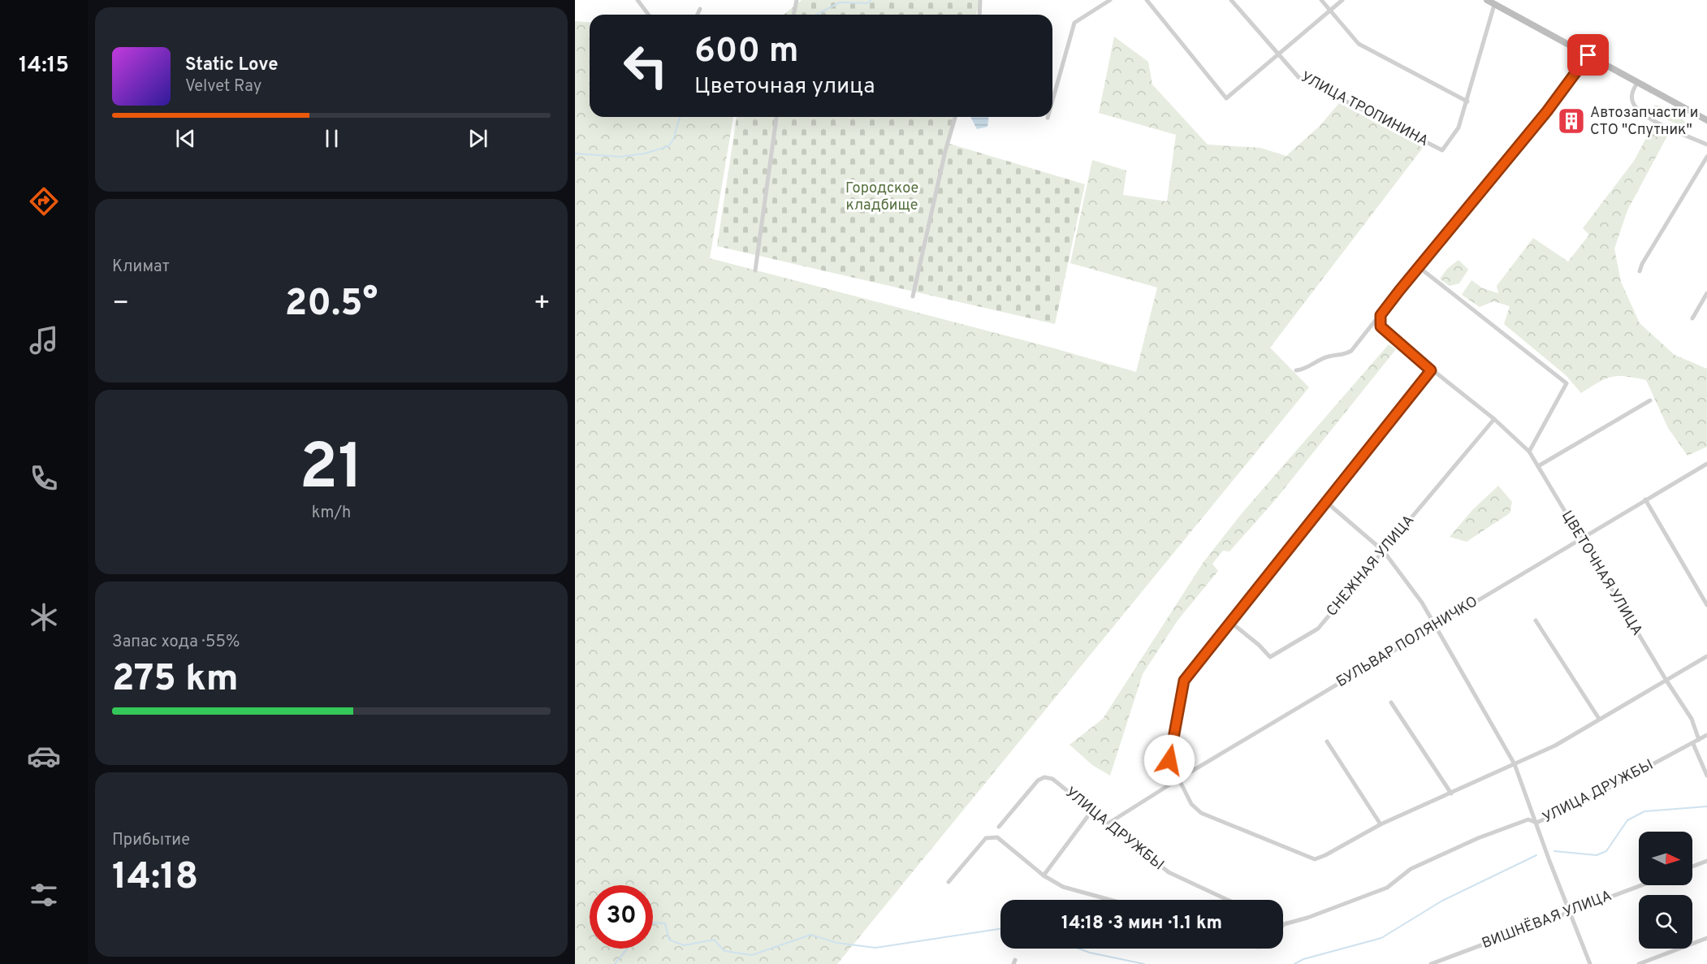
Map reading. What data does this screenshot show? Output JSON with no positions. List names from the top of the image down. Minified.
{"streets":{"street":["УЛИЦА ТРОПИНИНА","СНЕЖНАЯ УЛИЦА","ЦВЕТОЧНАЯ УЛИЦА","БУЛЬВАР ПОЛЯНИЧКО","УЛИЦА ДРУЖБЫ","ВИШНЁВАЯ УЛИЦА"]},"crossings":[["СНЕЖНАЯ УЛИЦА","ЦВЕТОЧНАЯ УЛИЦА"],["ЦВЕТОЧНАЯ УЛИЦА","БУЛЬВАР ПОЛЯНИЧКО"],["ЦВЕТОЧНАЯ УЛИЦА","УЛИЦА ДРУЖБЫ"],["БУЛЬВАР ПОЛЯНИЧКО","УЛИЦА ДРУЖБЫ"]],"parks":["Городское кладбище"],"places":{"building":["Автозапчасти и СТО \"Спутник\""]},"north":"right","page":{"tabs":"14:15","turn":["600 m","Цветочная улица"],"song":["Static Love","Velvet Ray"],"tile":["Климат",["21","km/h"],["Запас хода · 55%","275 km"],["Прибытие","14:18"]],"heat":["−","20.5°","+"],"limit":"30","trip":"14:18 · 3 мин · 1.1 km"}}
